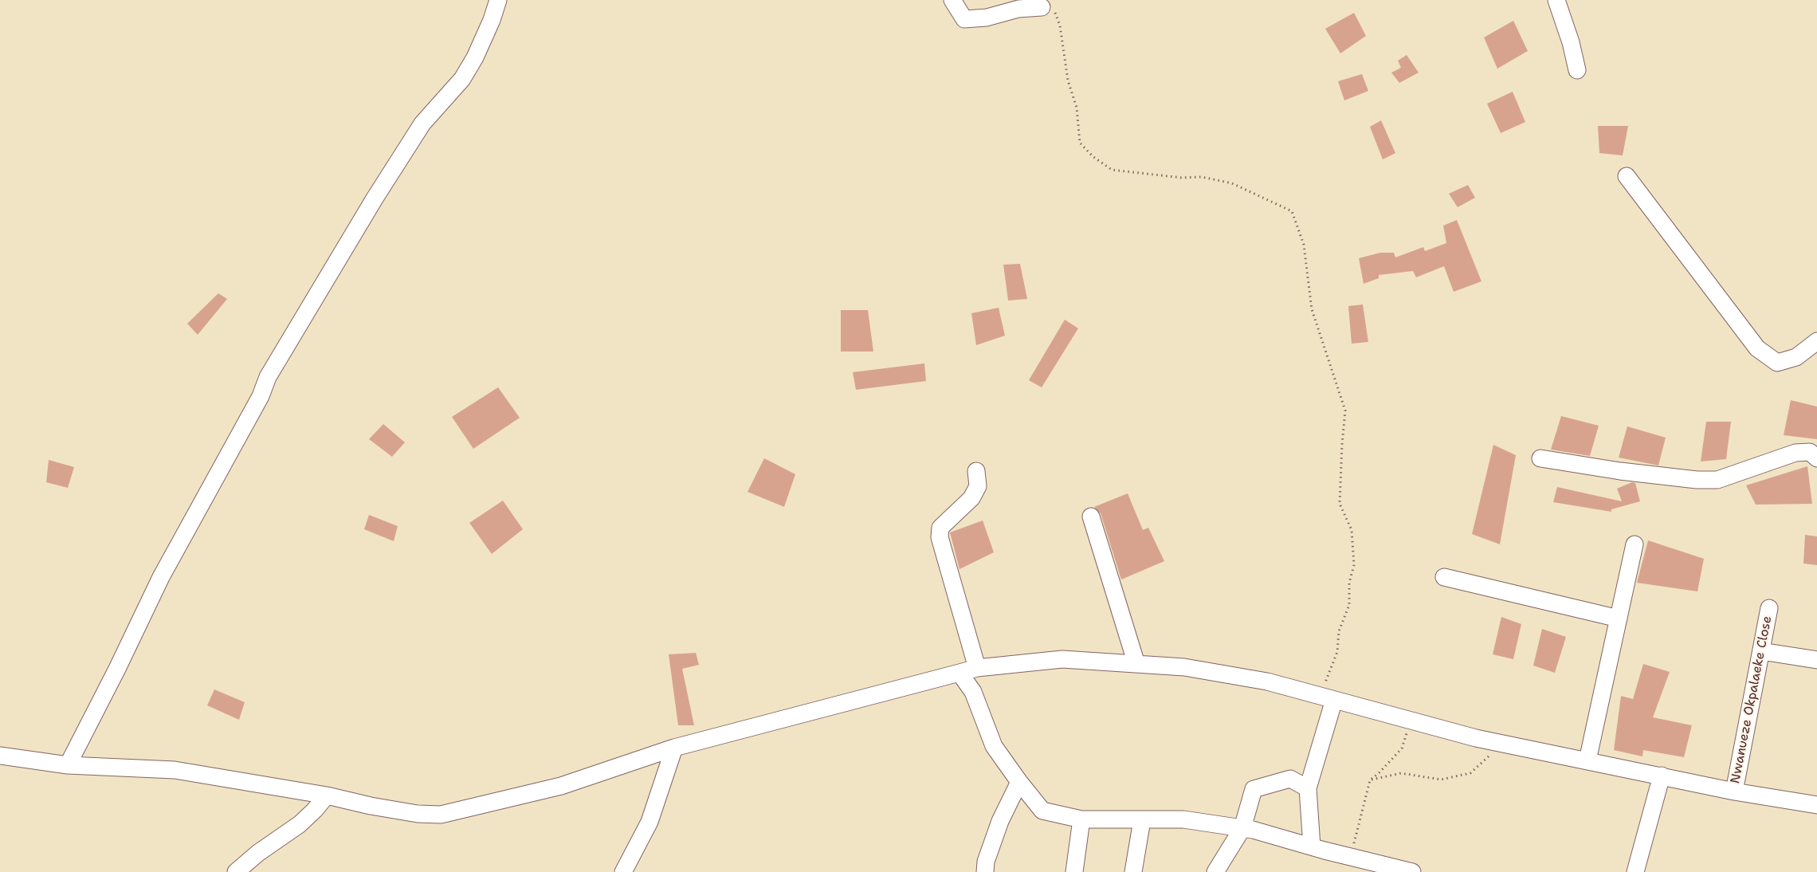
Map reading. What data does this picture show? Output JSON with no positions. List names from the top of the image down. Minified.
{"streets":{"street":["Nwanueze Okpalaeke Close"]}}
